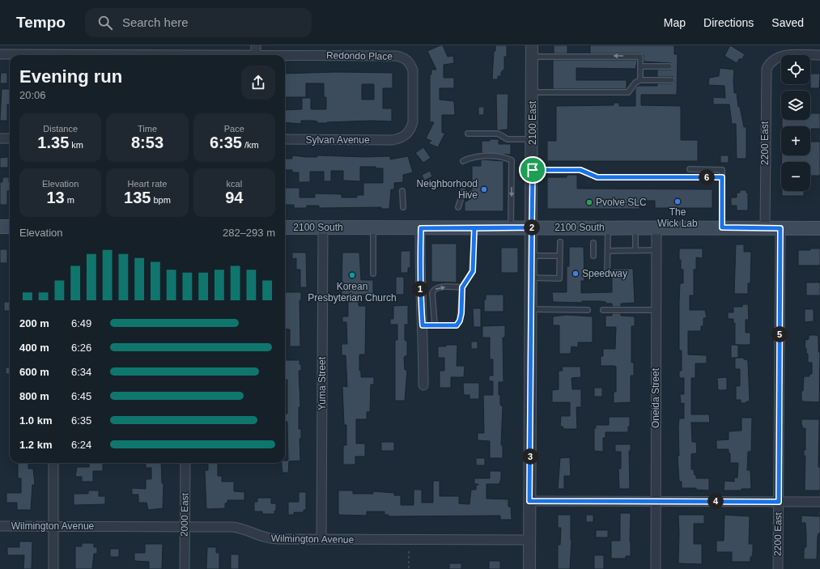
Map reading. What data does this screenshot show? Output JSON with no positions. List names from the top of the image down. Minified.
{"streets":{"main road":["2100 South"],"street":["Redondo Place","2100 East","Sylvan Avenue","2200 East","Yuma Street","Oneida Street","2000 East","Wilmington Avenue"]},"crossings":[["Redondo Place","Sylvan Avenue"],["2100 East","2100 South"],["2100 East","Wilmington Avenue"],["2200 East","2100 South"],["2100 South","Yuma Street"],["2100 South","Oneida Street"],["Yuma Street","Wilmington Avenue"],["2000 East","Wilmington Avenue"]],"places":["Neighborhood Hive","The Wick Lab","Pvolve SLC","Speedway","Korean Presbyterian Church"],"page":{"header":"Tempo","search":"Search here","nav":["Map","Directions","Saved"],"map_buttons":["+","−"],"heading":["Evening run","20:06"],"stats":[["Distance","1.35 km"],["Time","8:53"],["Pace","6:35 /km"],["Elevation","13 m"],["Heart rate","135 bpm"],["kcal","94"]],"pins":["6","2","1","5","3","4"],"chart":["Elevation","282–293 m"],"list":[{"name":"200 m","note":"6:49"},{"name":"400 m","note":"6:26"},{"name":"600 m","note":"6:34"},{"name":"800 m","note":"6:45"},{"name":"1.0 km","note":"6:35"},{"name":"1.2 km","note":"6:24"}]}}
